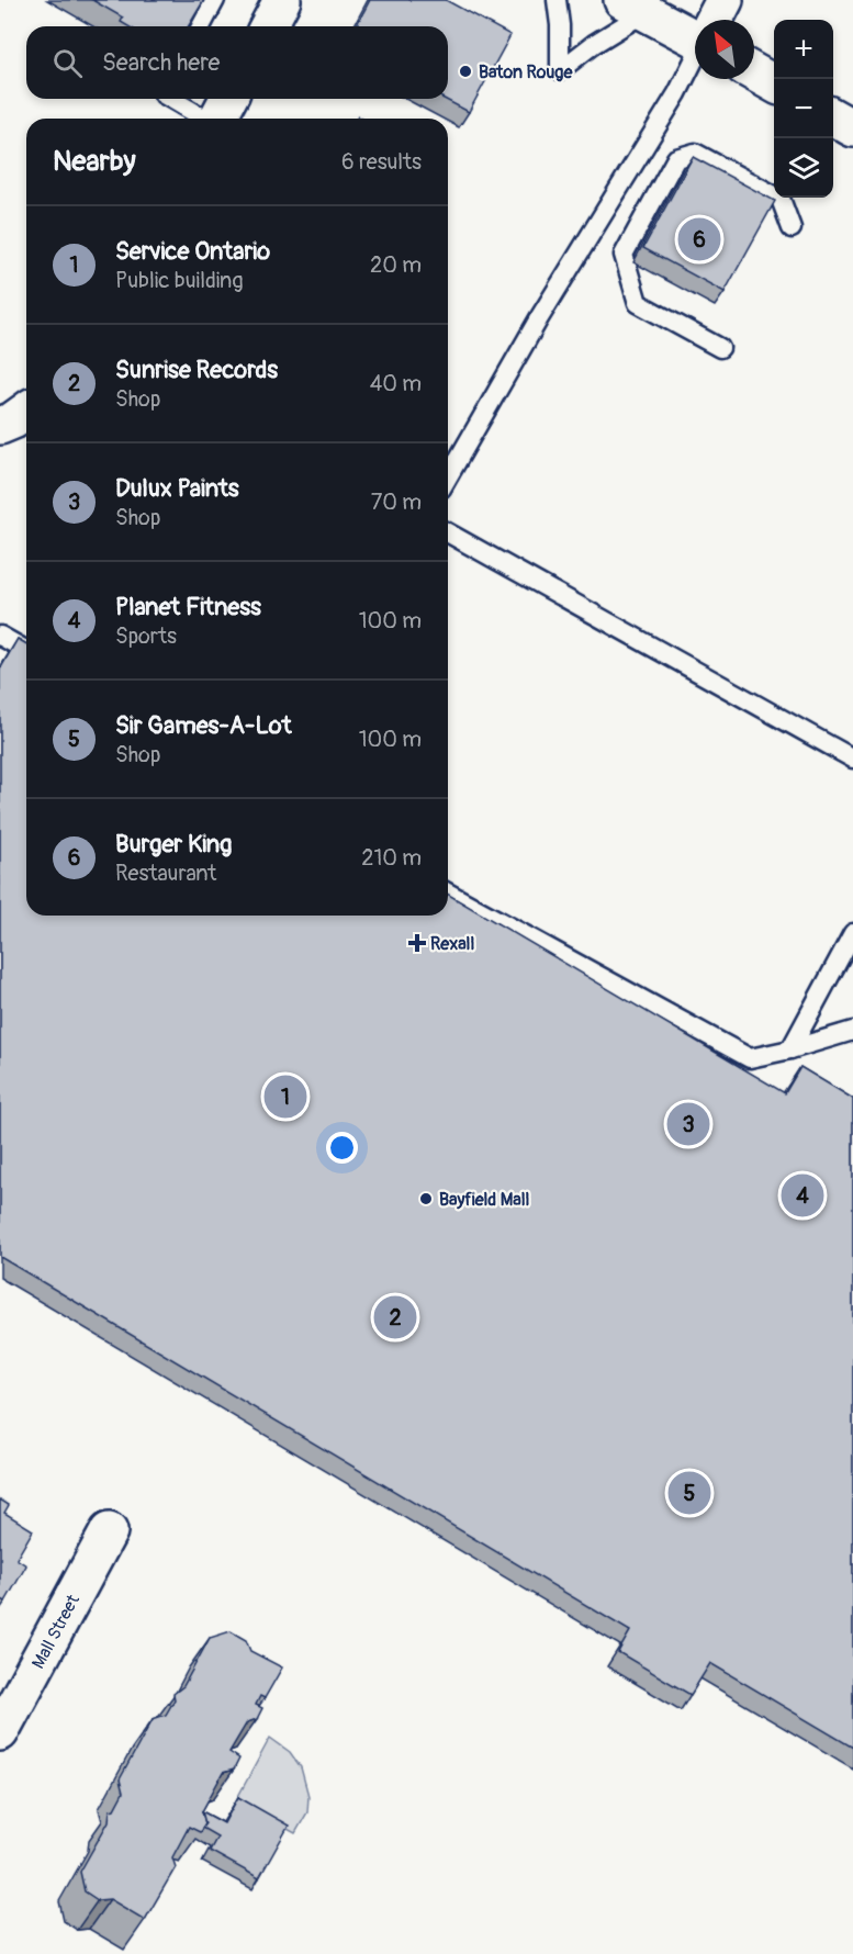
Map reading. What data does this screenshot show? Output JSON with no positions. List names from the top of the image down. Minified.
{"streets":{"street":["Mall Street"]},"places":{"other":["Baton Rouge","Bayfield Mall"],"health":["Rexall"]},"north":"top left","page":{"map_buttons":["+","−"],"search":"Search here","heading":["Nearby","6 results"],"list":[{"mark":"1","name":"Service Ontario","note":"Public building","value":"20 m"},{"mark":"2","name":"Sunrise Records","note":"Shop","value":"40 m"},{"mark":"3","name":"Dulux Paints","note":"Shop","value":"70 m"},{"mark":"4","name":"Planet Fitness","note":"Sports","value":"100 m"},{"mark":"5","name":"Sir Games-A-Lot","note":"Shop","value":"100 m"},{"mark":"6","name":"Burger King","note":"Restaurant","value":"210 m"}],"pins":["6","1","3","4","2","5"]}}
